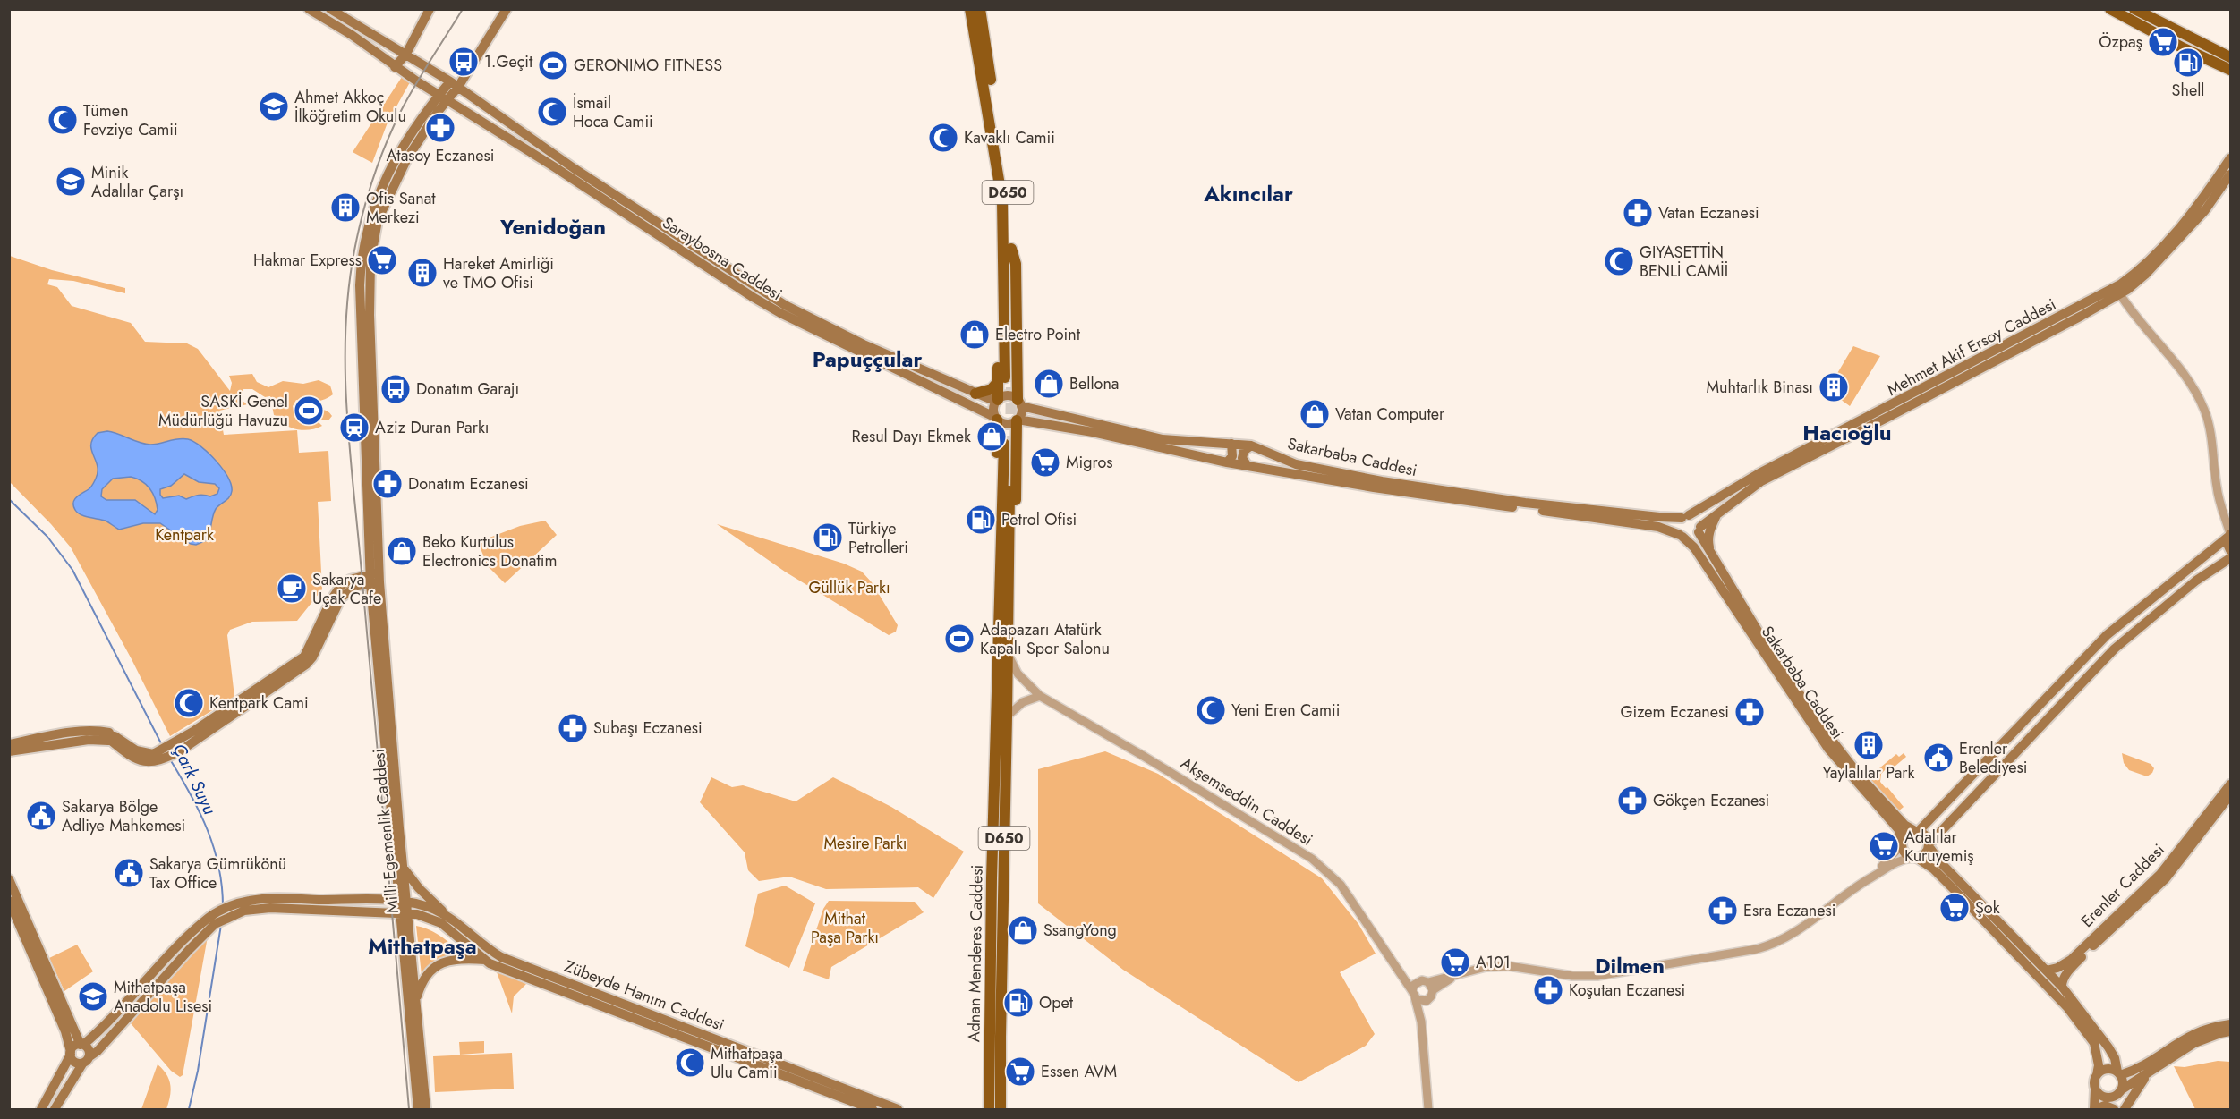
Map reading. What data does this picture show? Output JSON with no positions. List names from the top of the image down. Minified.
{"streets":{"main road":["D650","Saraybosna Caddesi","Mehmet Akif Ersoy Caddesi","Sakarbaba Caddesi","Milli Egemenlik Caddesi","Erenler Caddesi","Adnan Menderes Caddesi","Zübeyde Hanım Caddesi"],"street":["Akşemseddin Caddesi"]},"crossings":[["Saraybosna Caddesi","Sakarbaba Caddesi"],["Saraybosna Caddesi","Milli Egemenlik Caddesi"],["Saraybosna Caddesi","Adnan Menderes Caddesi"],["Mehmet Akif Ersoy Caddesi","Sakarbaba Caddesi"],["Sakarbaba Caddesi","Adnan Menderes Caddesi"],["Akşemseddin Caddesi","Adnan Menderes Caddesi"],["Milli Egemenlik Caddesi","Zübeyde Hanım Caddesi"]],"districts":["Akıncılar","Yenidoğan","Papuççular","Hacıoğlu","Mithatpaşa","Dilmen"],"water":["Çark Suyu"],"parks":["Kentpark","Güllük Parkı","Mesire Parkı","Mithat Paşa Parkı"],"places":{"supermarket":["Özpaş","Hakmar Express","Migros","Adalılar Kuruyemiş","Şok","A101","Essen AVM"],"bus stop":["1.Geçit","Donatım Garajı"],"fuel station":["Shell","Petrol Ofisi","Türkiye Petrolleri","Opet"],"sports":["GERONIMO FITNESS","SASKİ Genel Müdürlüğü Havuzu","Adapazarı Atatürk Kapalı Spor Salonu"],"school or university":["Ahmet Akkoç İlköğretim Okulu","Minik Adalılar Çarşı","Mithatpaşa Anadolu Lisesi"],"mosque":["İsmail Hoca Camii","Tümen Fevziye Camii","Kavaklı Camii","GIYASETTİN BENLİ CAMİİ","Kentpark Cami","Yeni Eren Camii","Mithatpaşa Ulu Camii"],"pharmacy":["Atasoy Eczanesi","Vatan Eczanesi","Donatım Eczanesi","Gizem Eczanesi","Subaşı Eczanesi","Gökçen Eczanesi","Esra Eczanesi","Koşutan Eczanesi"],"building":["Ofis Sanat Merkezi","Hareket Amirliği ve TMO Ofisi","Muhtarlık Binası","Yaylalılar Park"],"shop":["Electro Point","Bellona","Vatan Computer","Resul Dayı Ekmek","Beko Kurtulus Electronics Donatim","SsangYong"],"station":["Aziz Duran Parkı"],"cafe":["Sakarya Uçak Cafe"],"public building":["Erenler Belediyesi","Sakarya Bölge Adliye Mahkemesi","Sakarya Gümrükönü Tax Office"]}}
